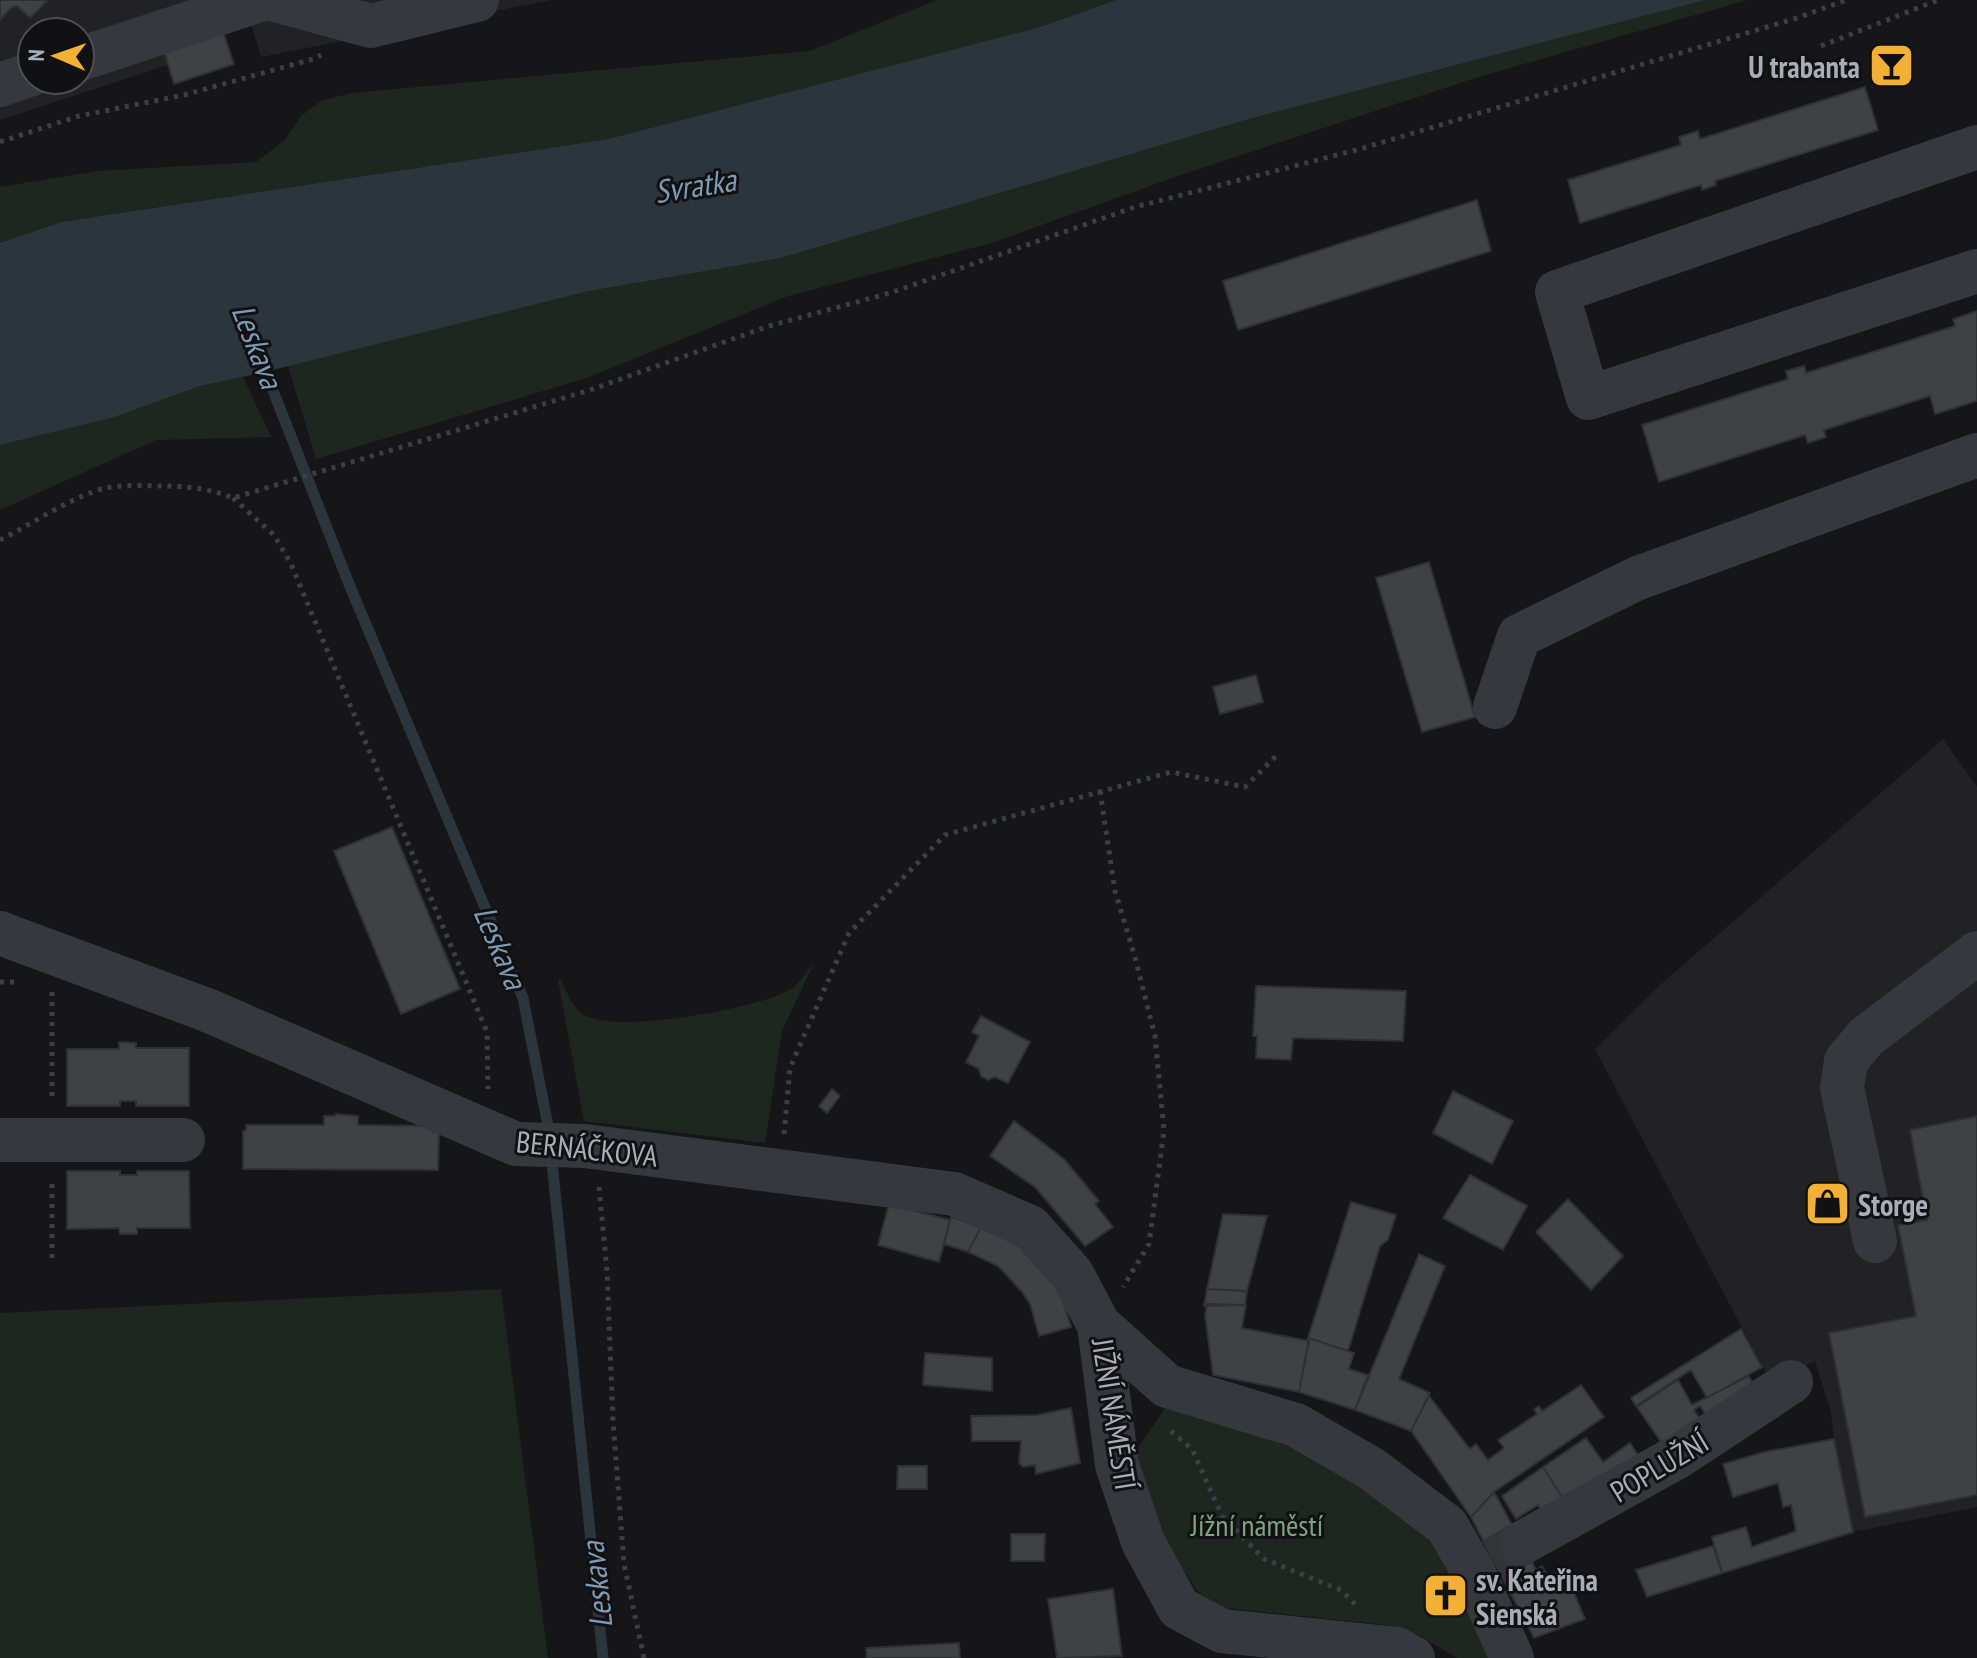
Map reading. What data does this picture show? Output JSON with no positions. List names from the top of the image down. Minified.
{"streets":{"street":["BERNÁČKOVA","JIŽNÍ NÁMĚSTÍ","POPLUŽNÍ"]},"crossings":[["BERNÁČKOVA","JIŽNÍ NÁMĚSTÍ"],["JIŽNÍ NÁMĚSTÍ","POPLUŽNÍ"]],"water":["Svratka","Leskava"],"parks":["Jížní náměstí"],"places":{"bar":["U trabanta"],"shop":["Storge"],"church":["sv. Kateřina Sienská"]},"north":"left"}
